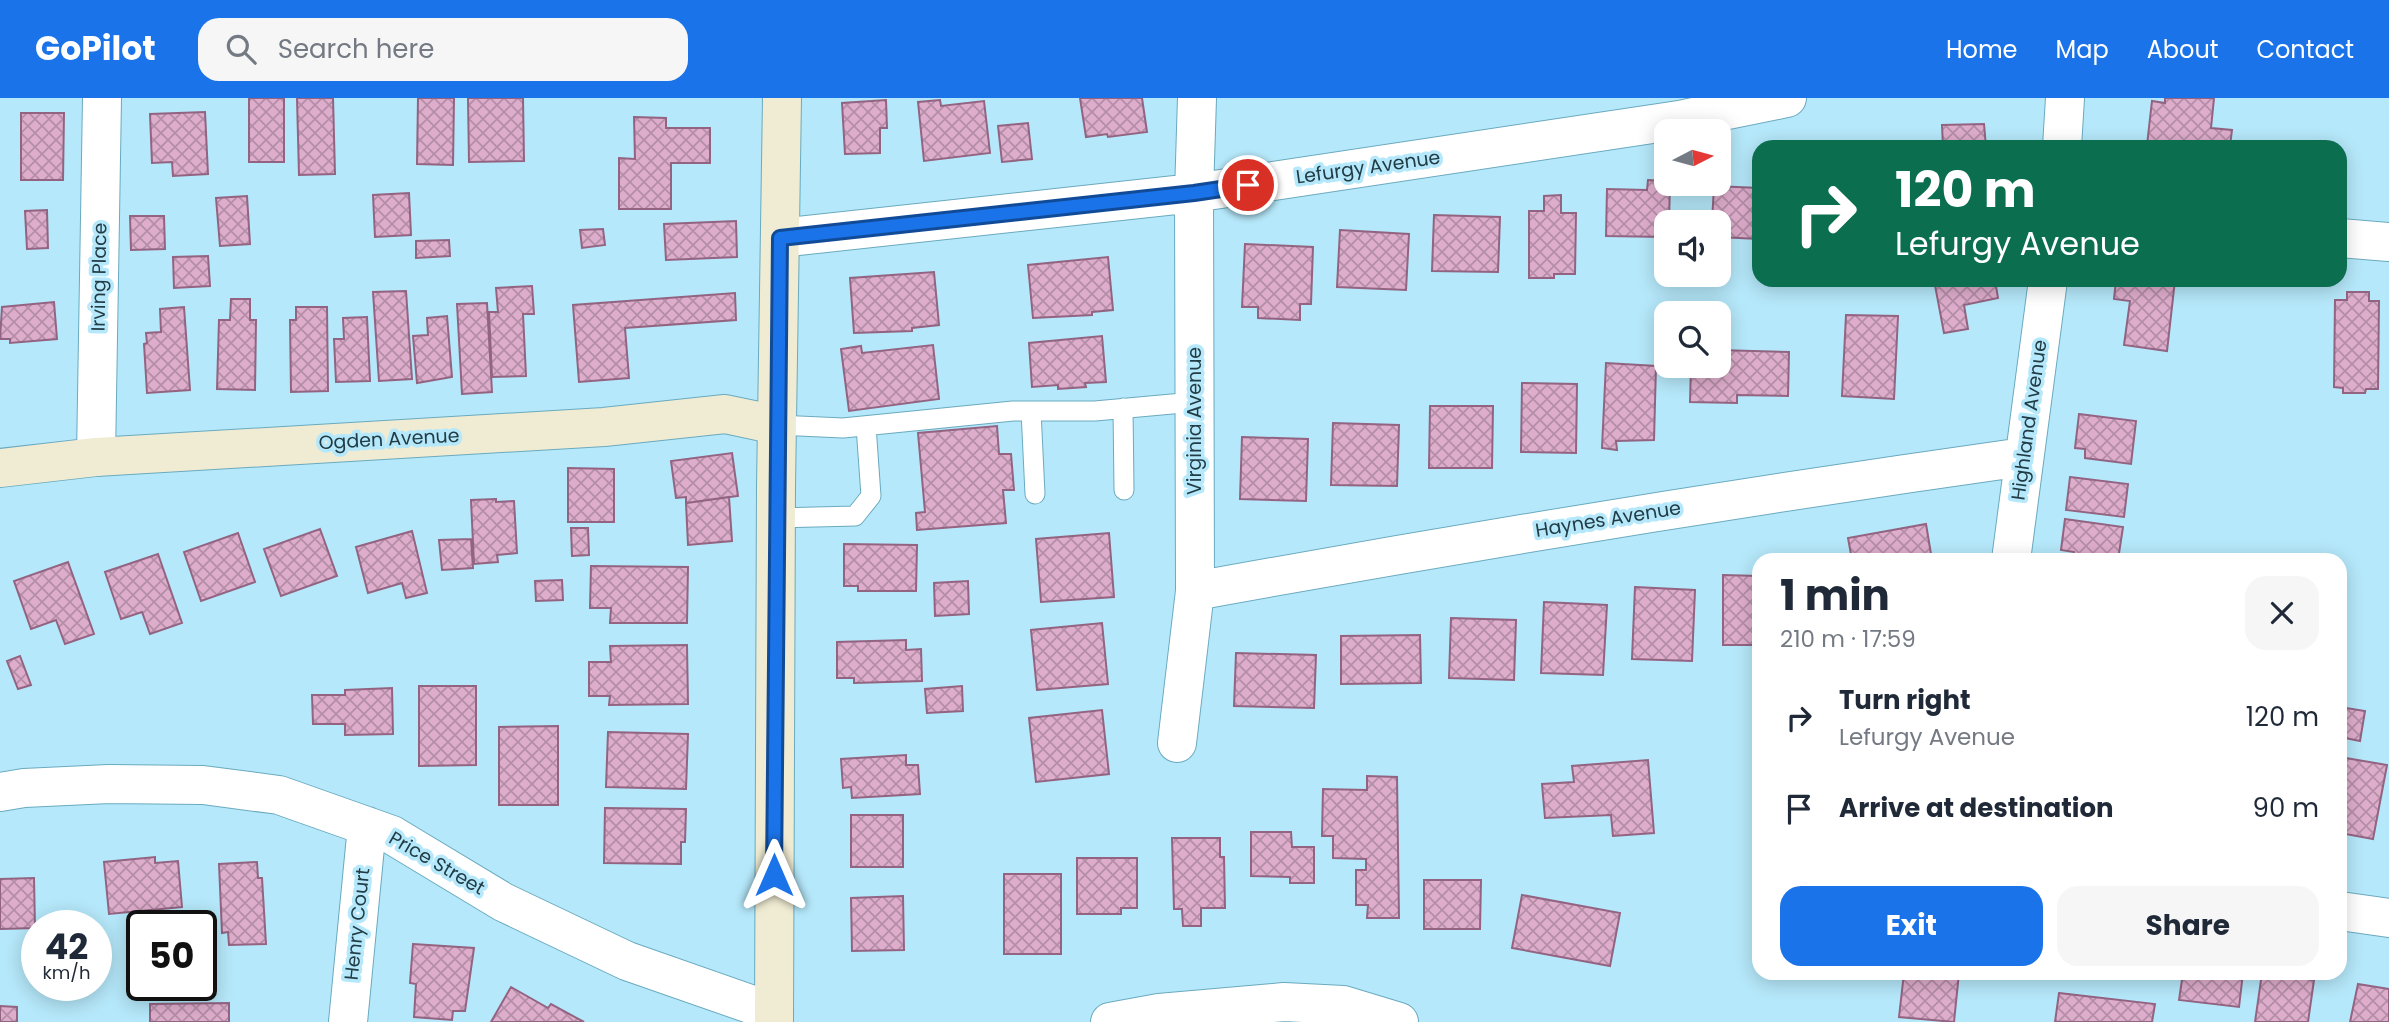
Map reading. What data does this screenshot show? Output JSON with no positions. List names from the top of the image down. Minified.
{"streets":{"main road":["Ogden Avenue"],"street":["Lefurgy Avenue","Irving Place","Highland Avenue","Virginia Avenue","Haynes Avenue","Price Street","Henry Court"]},"crossings":[["Lefurgy Avenue","Virginia Avenue"],["Irving Place","Ogden Avenue"],["Highland Avenue","Haynes Avenue"],["Virginia Avenue","Haynes Avenue"],["Price Street","Henry Court"]],"north":"right","page":{"header":"GoPilot","search":"Search here","nav":["Home","Map","About","Contact"],"turn":["120 m","Lefurgy Avenue"],"heading":["1 min","210 m · 17:59"],"list":[{"name":"Turn right","note":"Lefurgy Avenue","value":"120 m"},{"name":"Arrive at destination","value":"90 m"}],"buttons":["Exit","Share"],"speed":"42 km/h","limit":"50"}}
